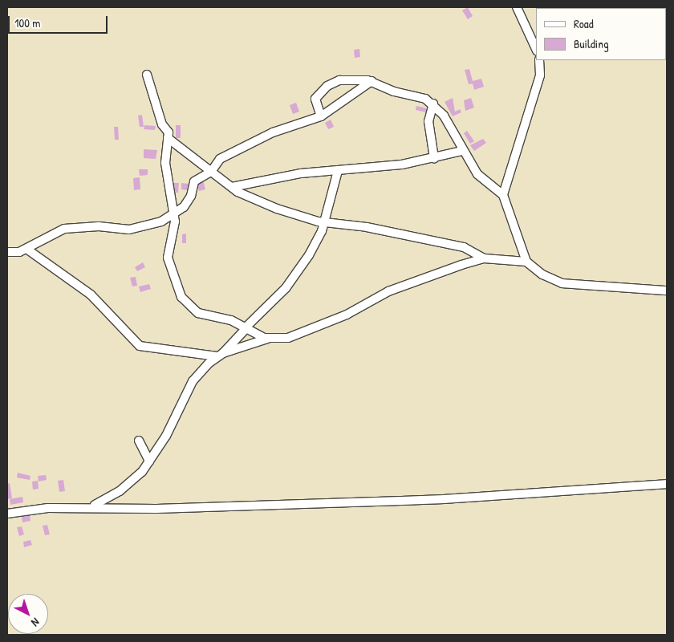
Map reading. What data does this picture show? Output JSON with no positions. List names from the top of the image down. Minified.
{"legend":["Road","Building"],"scale_bar":"100 m","north":"bottom right"}
